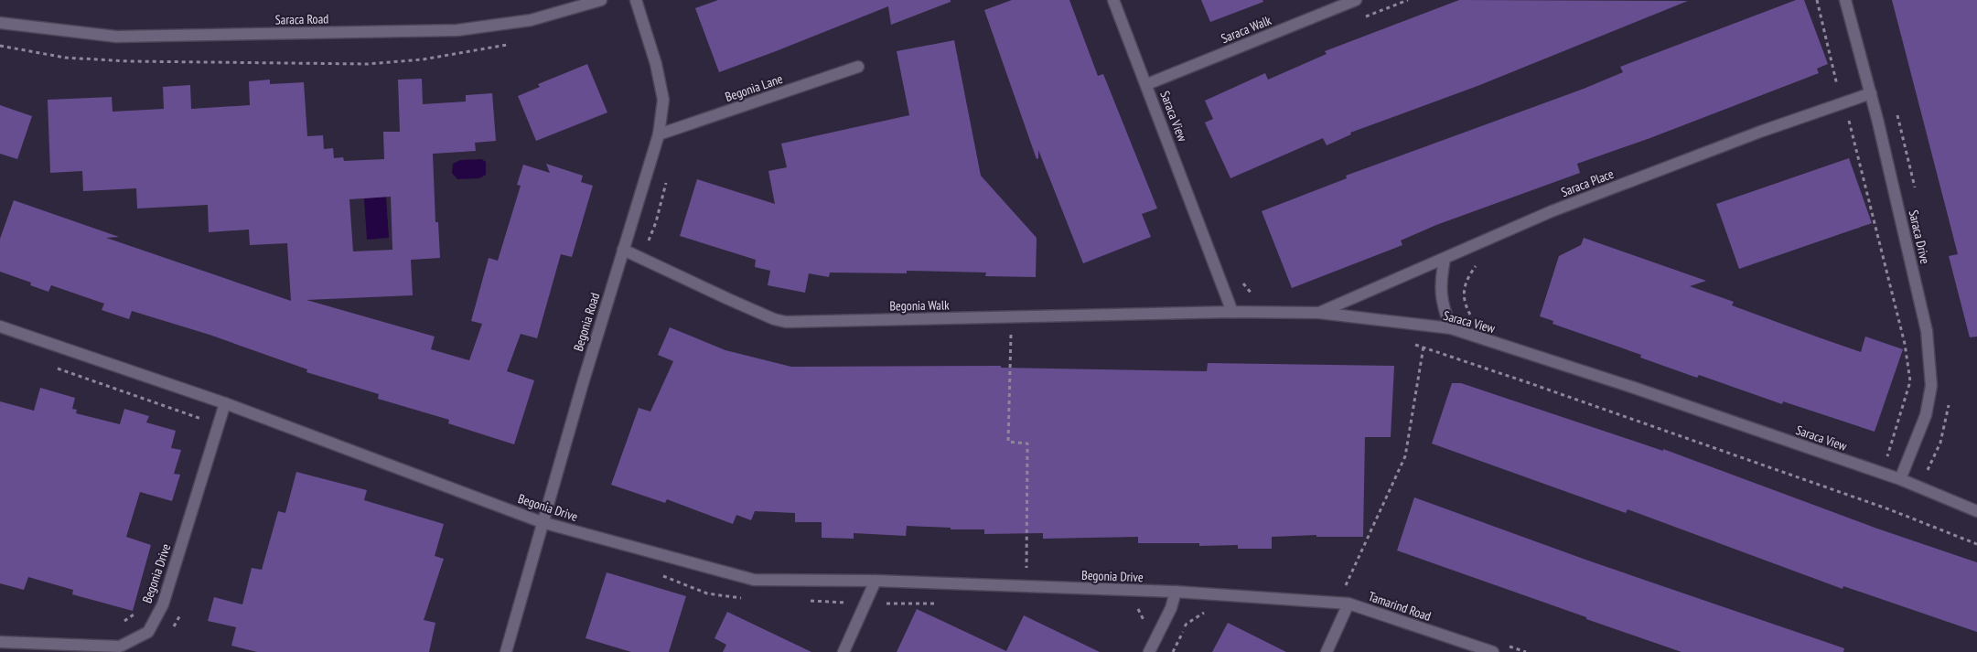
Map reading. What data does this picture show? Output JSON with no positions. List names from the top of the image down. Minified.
{"streets":{"street":["Saraca Road","Saraca Walk","Begonia Lane","Saraca View","Saraca Place","Saraca Drive","Begonia Walk","Begonia Road","Begonia Drive","Tamarind Road"]},"crossings":[["Saraca Walk","Saraca View"],["Begonia Lane","Begonia Road"],["Saraca View","Saraca Place"],["Saraca View","Saraca Drive"],["Saraca View","Begonia Walk"],["Saraca Place","Saraca Drive"],["Begonia Walk","Begonia Road"],["Begonia Road","Begonia Drive"],["Begonia Drive","Tamarind Road"]]}
